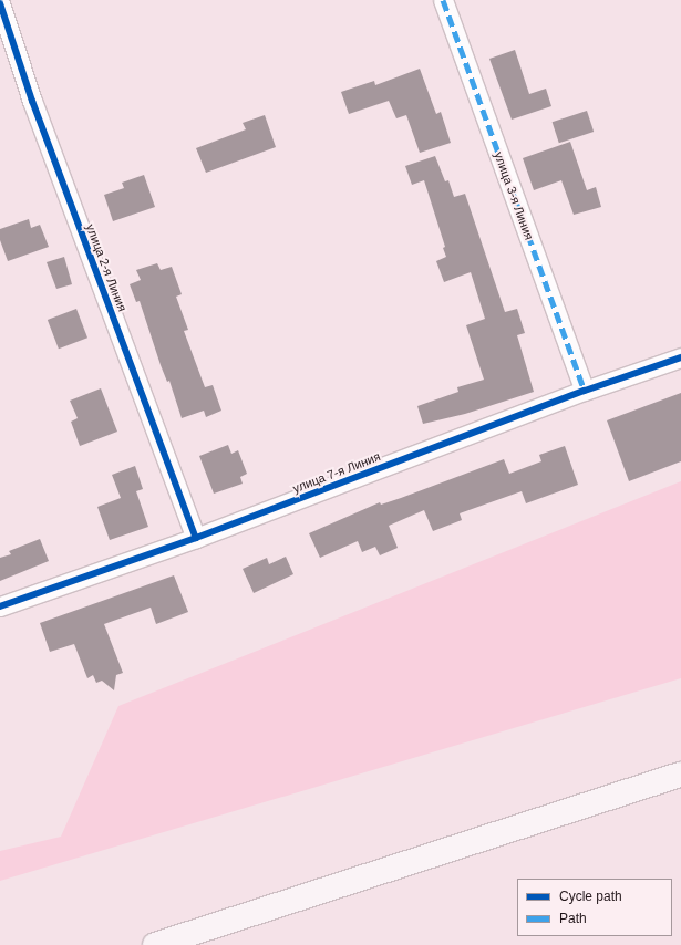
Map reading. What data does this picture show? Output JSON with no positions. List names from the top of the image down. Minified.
{"streets":{"street":["улица 3-я Линия","улица 2-я Линия","улица 7-я Линия"]},"crossings":[["улица 3-я Линия","улица 7-я Линия"],["улица 2-я Линия","улица 7-я Линия"]],"legend":["Cycle path","Path"]}
